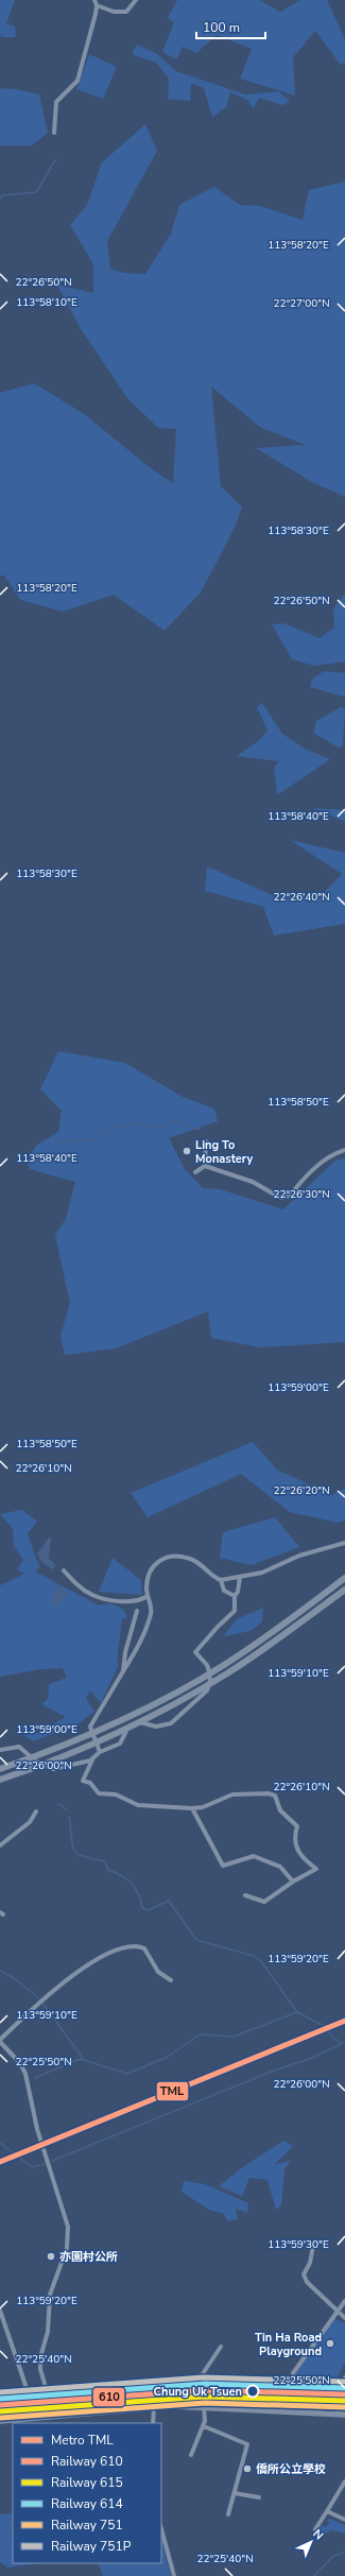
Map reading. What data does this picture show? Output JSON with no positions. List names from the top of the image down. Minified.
{"places":["Ling To Monastery","亦園村公所","Tin Ha Road Playground","Chung Uk Tsuen","僑所公立學校"],"lines":["metro line TML","rail line 751P","rail line 614","rail line 610","rail line 615","rail line 751"],"legend":["Metro TML","Railway 610","Railway 615","Railway 614","Railway 751","Railway 751P"],"scale_bar":"100 m","north":"top right","coordinates":["113°58'20\"E","22°26'50\"N","113°58'10\"E","22°27'00\"N","113°58'30\"E","113°58'40\"E","22°26'40\"N","113°58'50\"E","22°26'30\"N","113°59'00\"E","22°26'10\"N","22°26'20\"N","113°59'10\"E","22°26'00\"N","113°59'20\"E","22°25'50\"N","113°59'30\"E","22°25'40\"N"]}
